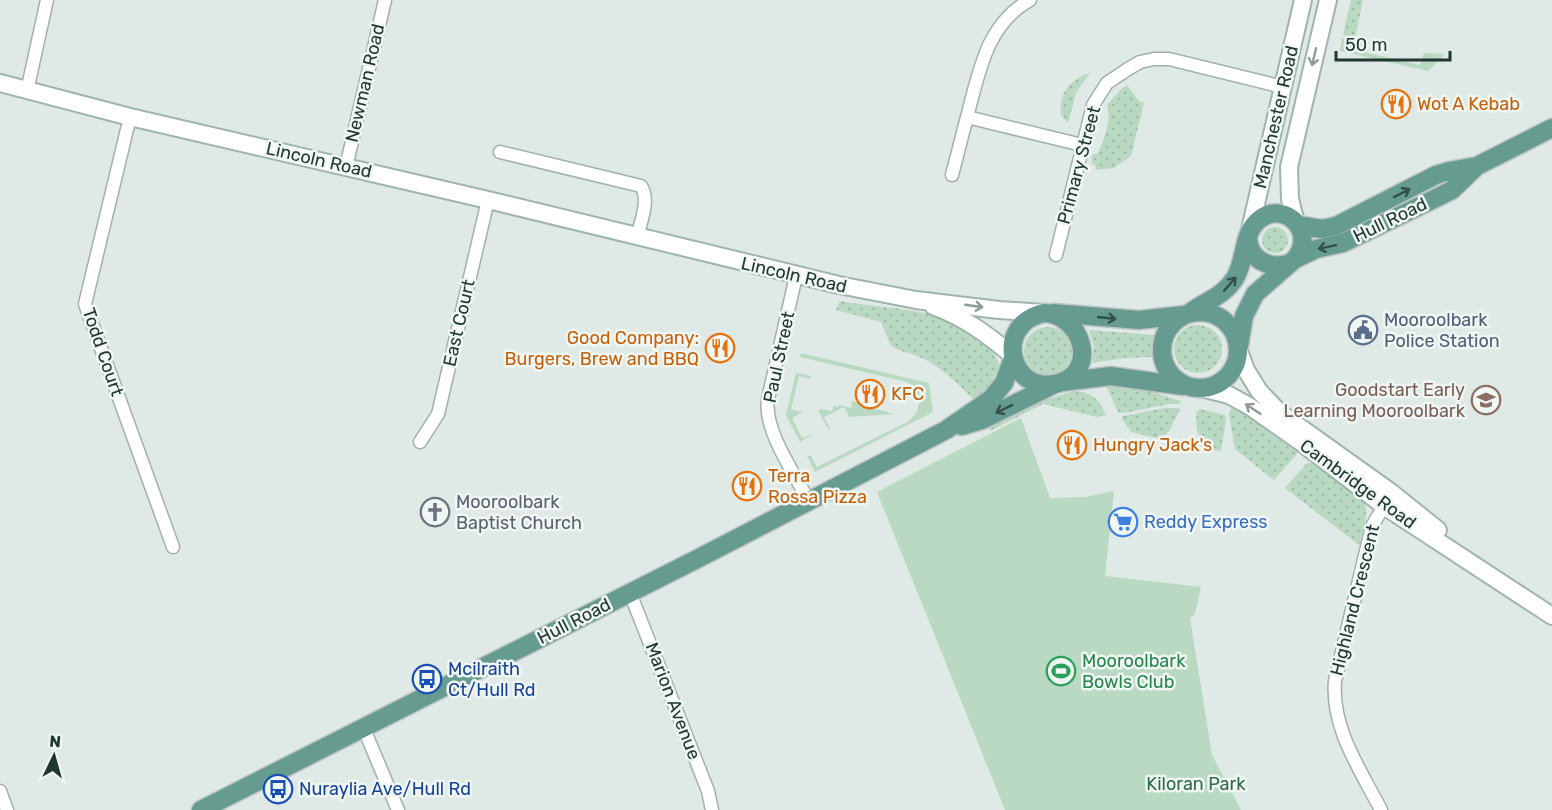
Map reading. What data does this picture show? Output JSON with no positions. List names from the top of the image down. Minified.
{"streets":{"main road":["Manchester Road","Lincoln Road","Hull Road","Cambridge Road"],"street":["Newman Road","Primary Street","East Court","Todd Court","Paul Street","Highland Crescent","Marion Avenue"]},"crossings":[["Newman Road","Lincoln Road"],["Manchester Road","Primary Street"],["Manchester Road","Hull Road"],["Lincoln Road","Hull Road"],["Lincoln Road","East Court"],["Lincoln Road","Todd Court"],["Lincoln Road","Paul Street"],["Hull Road","Paul Street"],["Hull Road","Cambridge Road"],["Hull Road","Marion Avenue"],["Cambridge Road","Highland Crescent"]],"parks":["Kiloran Park"],"places":{"restaurant":["Wot A Kebab","Good Company: Burgers, Brew and BBQ","KFC","Hungry Jack's","Terra Rossa Pizza"],"public building":["Mooroolbark Police Station"],"school or university":["Goodstart Early Learning Mooroolbark"],"church":["Mooroolbark Baptist Church"],"supermarket":["Reddy Express"],"sports":["Mooroolbark Bowls Club"],"bus stop":["Mcilraith Ct/Hull Rd","Nuraylia Ave/Hull Rd"]},"scale_bar":"50 m","north":"top"}
